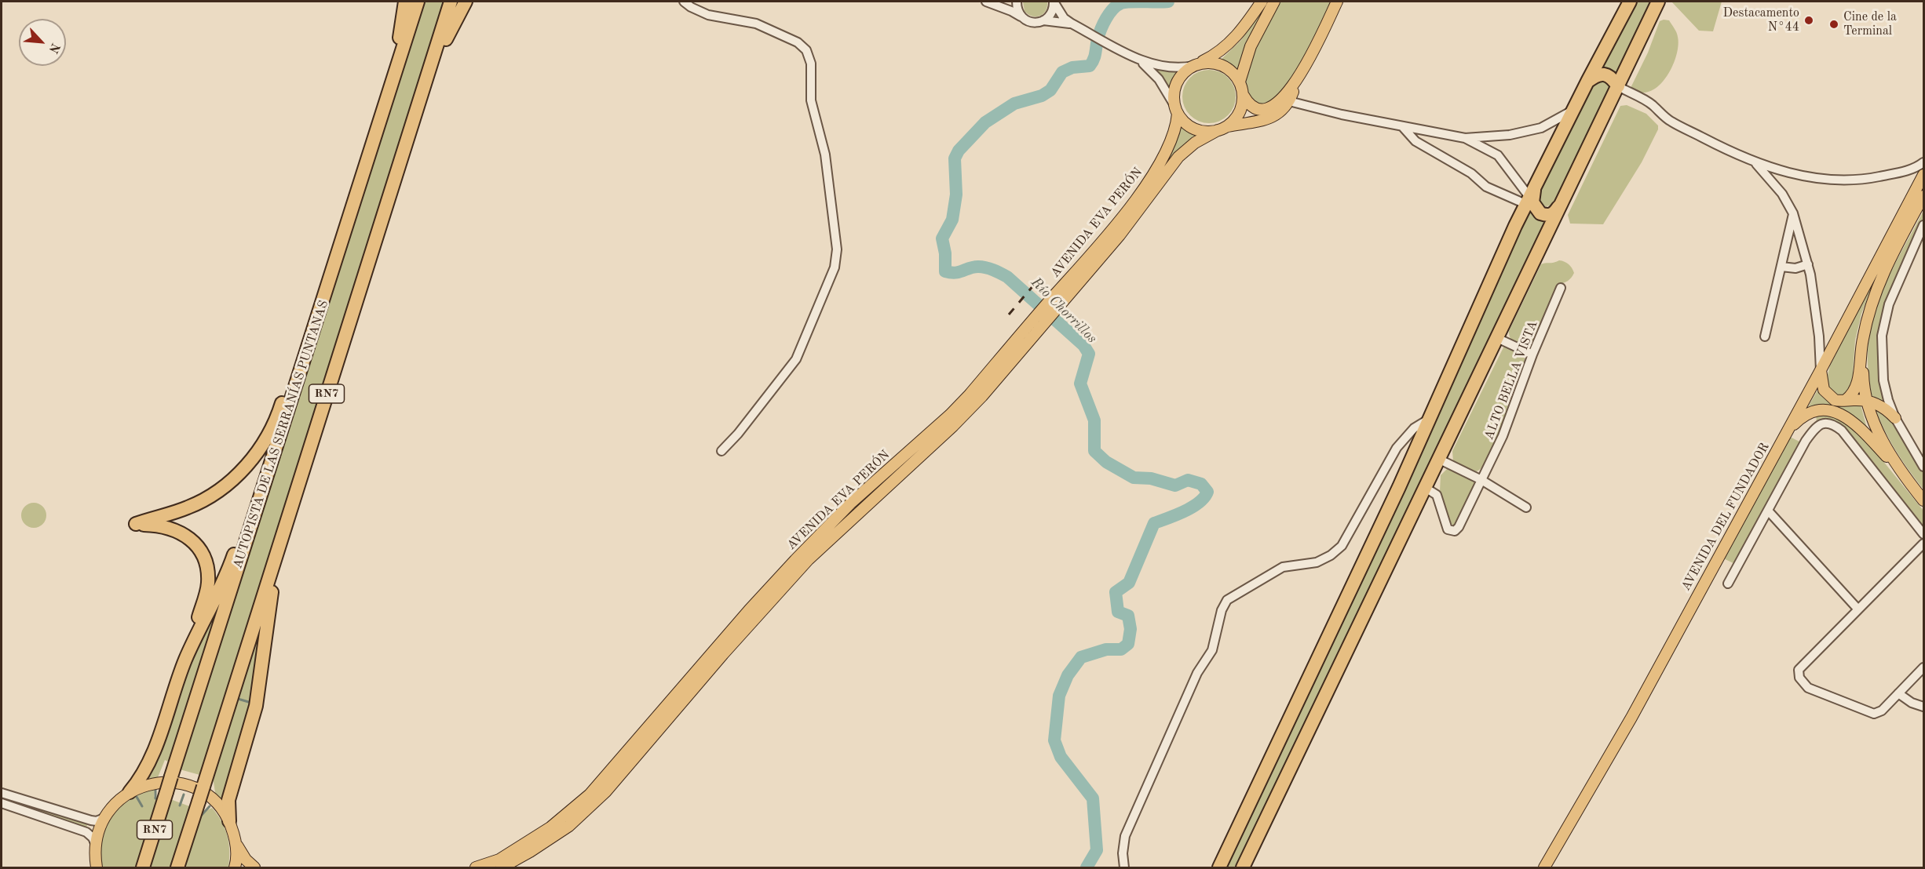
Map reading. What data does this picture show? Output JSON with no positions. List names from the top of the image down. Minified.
{"streets":{"highway":["RN7","AUTOPISTA DE LAS SERRANÍAS PUNTANAS"],"main road":["AVENIDA EVA PERÓN","AVENIDA DEL FUNDADOR"],"street":["ALTO BELLA VISTA"]},"water":["Río Chorrillos"],"places":["Destacamento N°44","Cine de la Terminal"],"north":"bottom right"}
